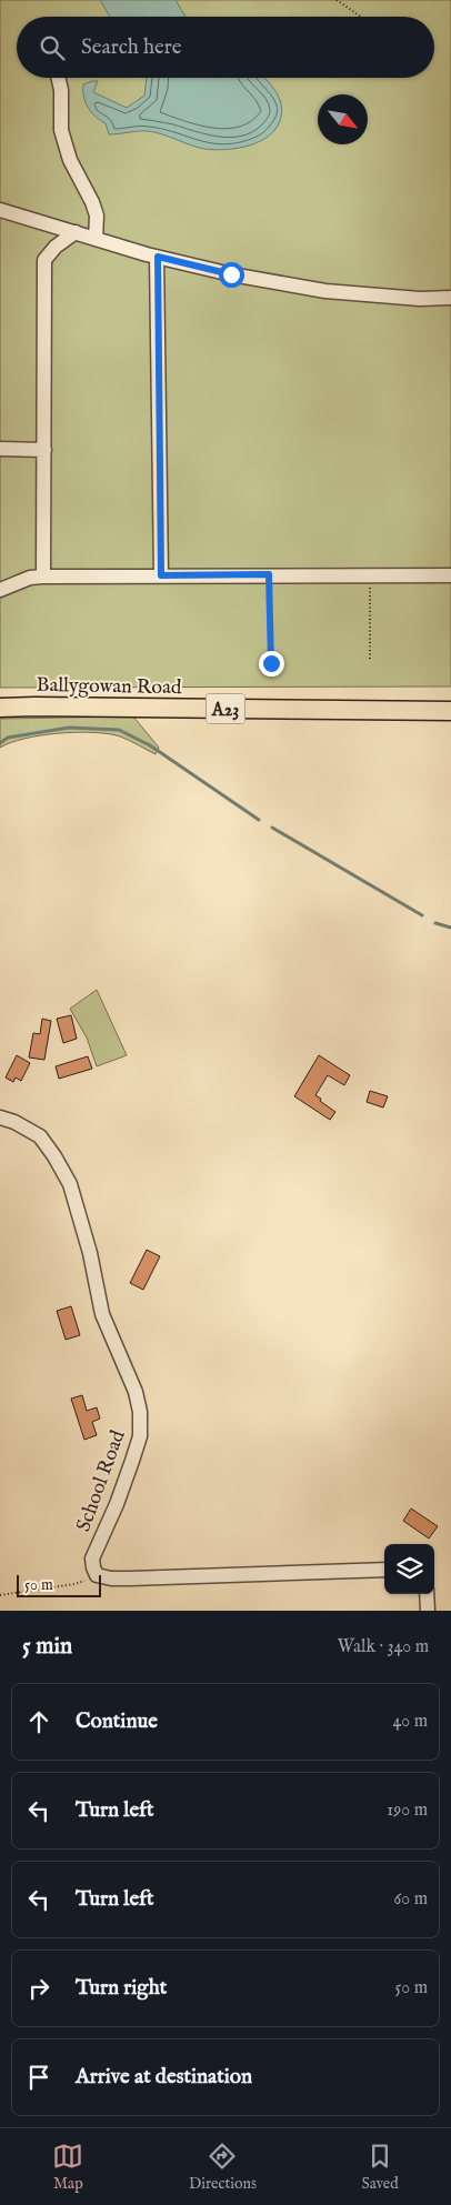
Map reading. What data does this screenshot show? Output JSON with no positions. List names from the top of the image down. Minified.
{"streets":{"main road":["Ballygowan Road","A23"],"street":["School Road"]},"scale_bar":"50 m","north":"bottom right","page":{"search":"Search here","scale":"50 m","heading":["5 min","Walk · 340 m"],"list":[["Continue","40 m"],["Turn left","190 m"],["Turn left","60 m"],["Turn right","50 m"],"Arrive at destination"],"nav":["Map","Directions","Saved"]}}
